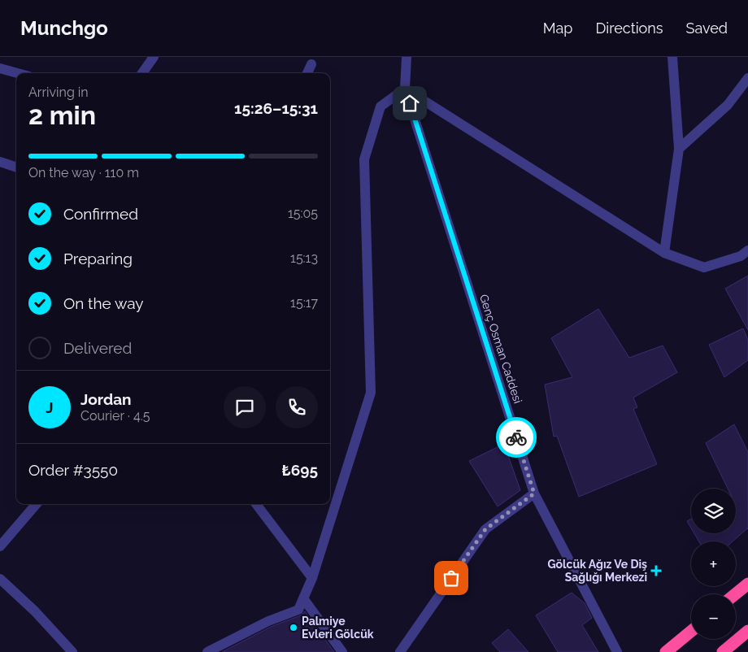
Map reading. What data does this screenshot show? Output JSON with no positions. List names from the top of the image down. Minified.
{"streets":{"street":["Genç Osman Caddesi"]},"places":{"health":["Gölcük Ağız Ve Diş Sağlığı Merkezi"],"other":["Palmiye Evleri Gölcük"]},"page":{"header":"Munchgo","nav":["Map","Directions","Saved"],"heading":["2 min","Arriving in","15:26–15:31"],"panel":["Jordan","Courier · 4.5","Order #3550","₺695"],"bar":"On the way · 110 m","list":[["Confirmed","15:05"],["Preparing","15:13"],["On the way","15:17"],"Delivered"],"round":"J","map_buttons":["+","−"]}}
